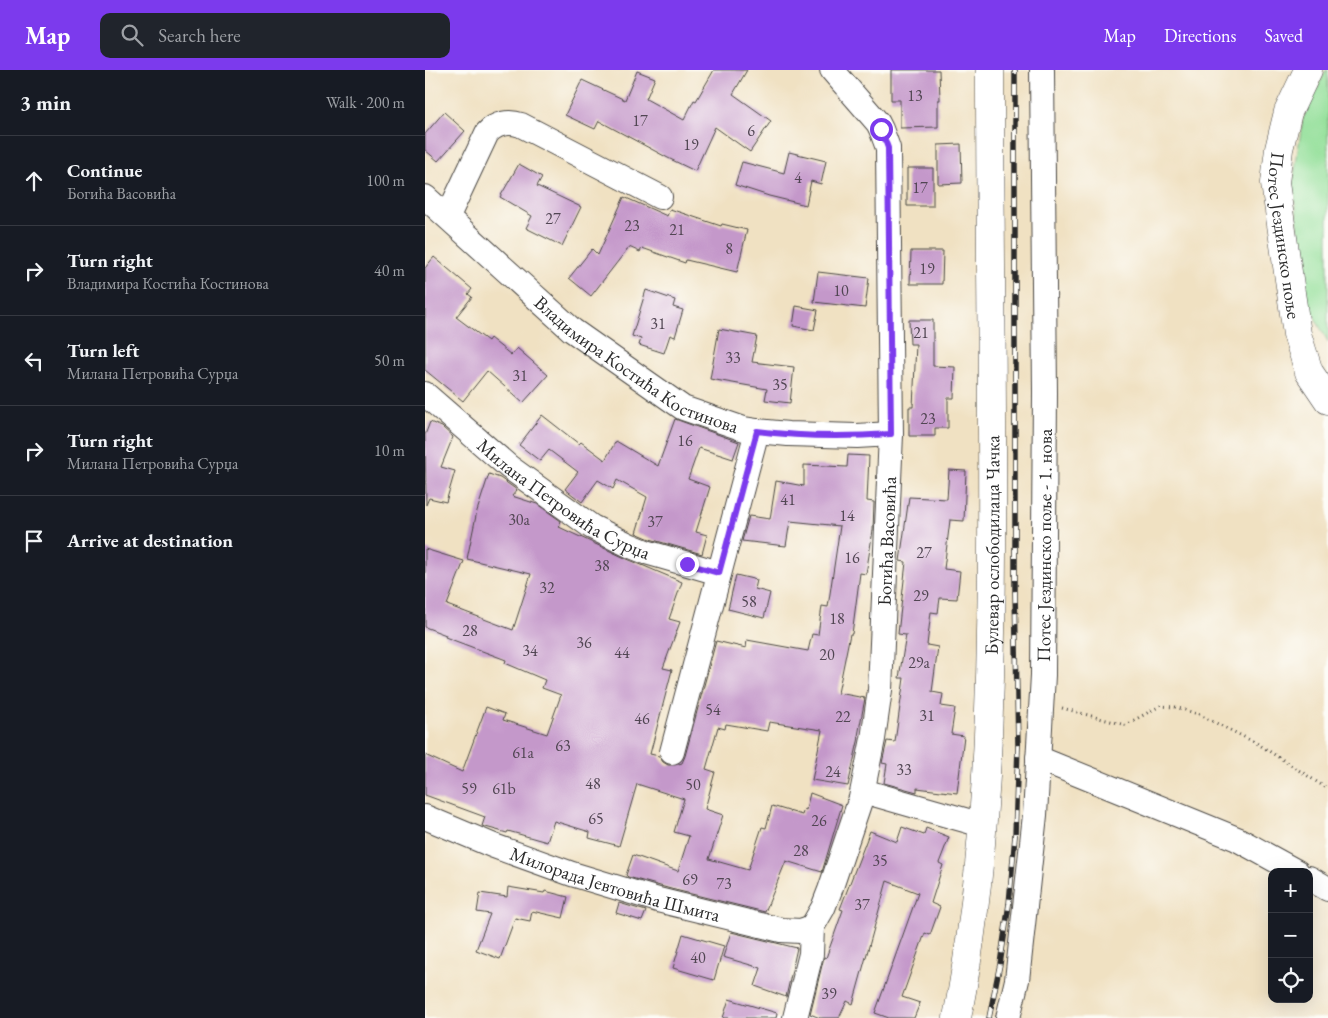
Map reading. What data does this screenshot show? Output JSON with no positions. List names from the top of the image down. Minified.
{"streets":{"main road":["Потес Јездинско поље","Булевар ослободилаца Чачка"],"street":["Владимира Костића Костинова","Милана Петровића Сурџа","Богића Васовића","Потес Јездинско поље - 1. нова","Милорада Јевтовића Шмита"]},"crossings":[["Владимира Костића Костинова","Богића Васовића"],["Богића Васовића","Милорада Јевтовића Шмита"]],"house_numbers":["13","17","6","19","4","17","27","23","21","8","19","10","31","21","33","31","35","23","16","41","14","30a","37","27","16","38","32","29","58","18","28","36","34","44","20","29a","54","31","22","46","63","61a","33","24","48","50","59","61b","65","26","28","35","69","73","37","40","39"],"page":{"header":"Map","search":"Search here","nav":["Map","Directions","Saved"],"heading":["3 min","Walk · 200 m"],"list":[["Continue","Богића Васовића","100 m"],["Turn right","Владимира Костића Костинова","40 m"],["Turn left","Милана Петровића Сурџа","50 m"],["Turn right","Милана Петровића Сурџа","10 m"],"Arrive at destination"],"map_buttons":["+","−"]}}
